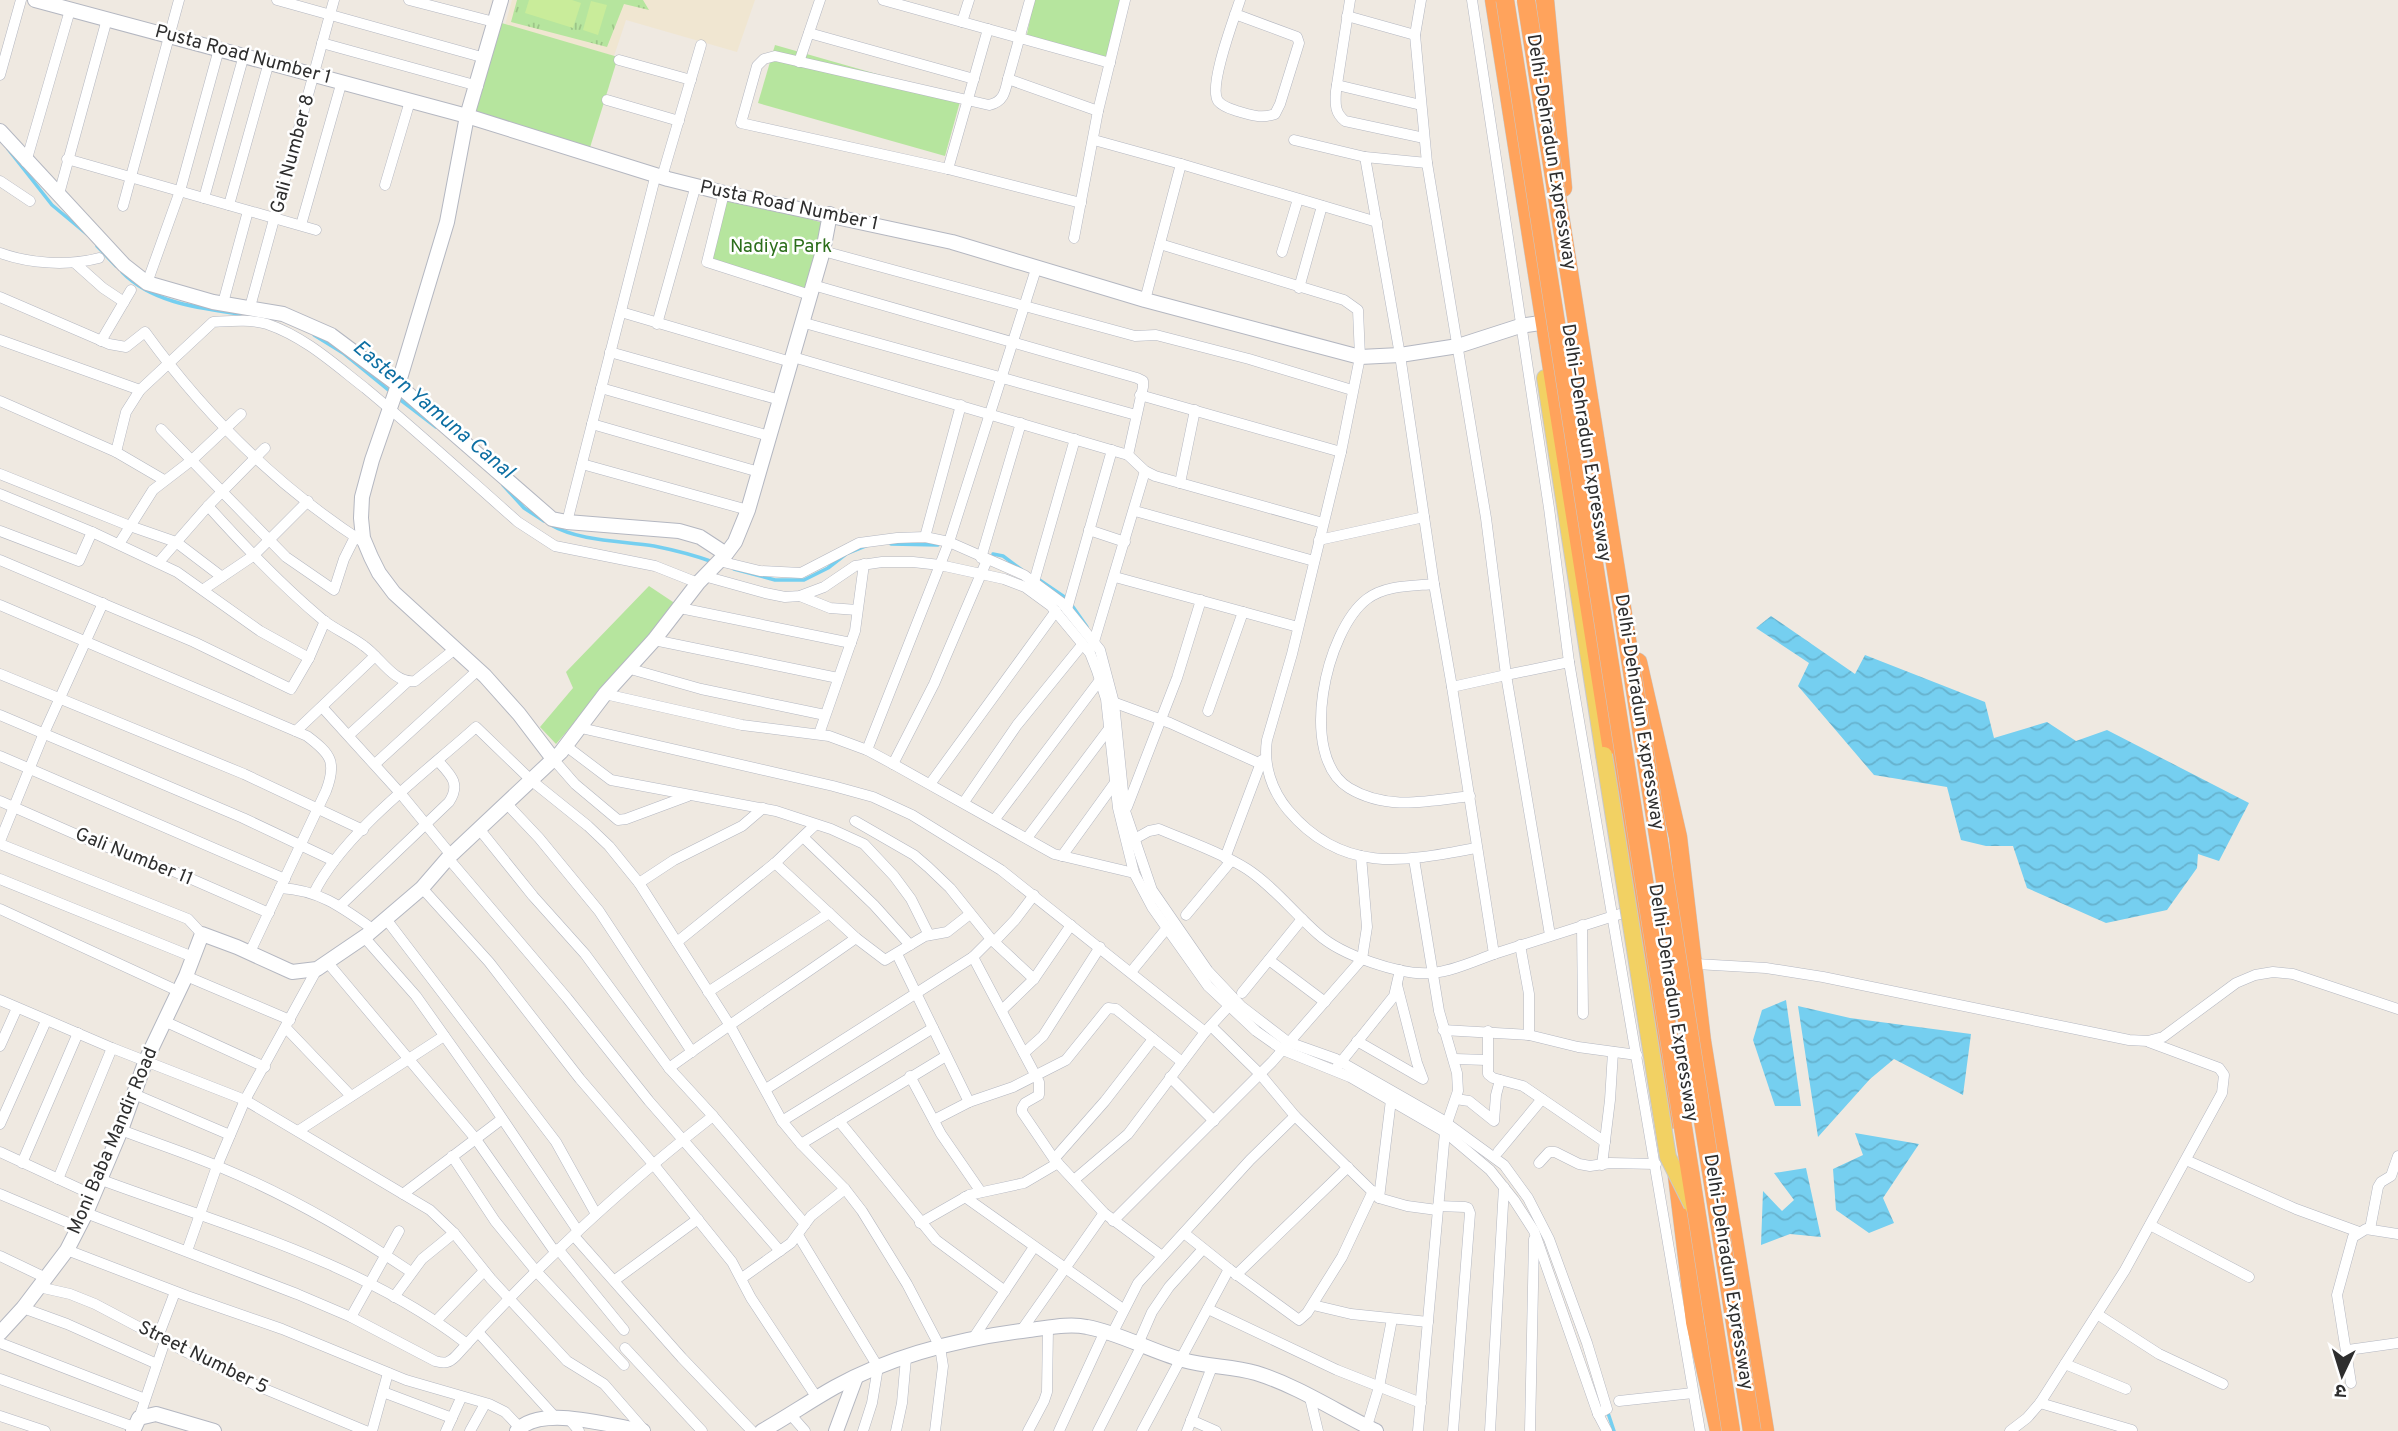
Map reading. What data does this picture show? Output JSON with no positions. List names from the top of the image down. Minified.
{"streets":{"highway":["Delhi-Dehradun Expressway","Delhi–Dehradun Expressway"],"street":["Pusta Road Number 1","Gali Number 8","Gali Number 11","Moni Baba Mandir Road","Street Number 5"]},"crossings":[["Pusta Road Number 1","Gali Number 8"],["Pusta Road Number 1","Delhi–Dehradun Expressway"],["Moni Baba Mandir Road","Street Number 5"]],"water":["Eastern Yamuna Canal"],"parks":["Nadiya Park"],"north":"bottom"}
